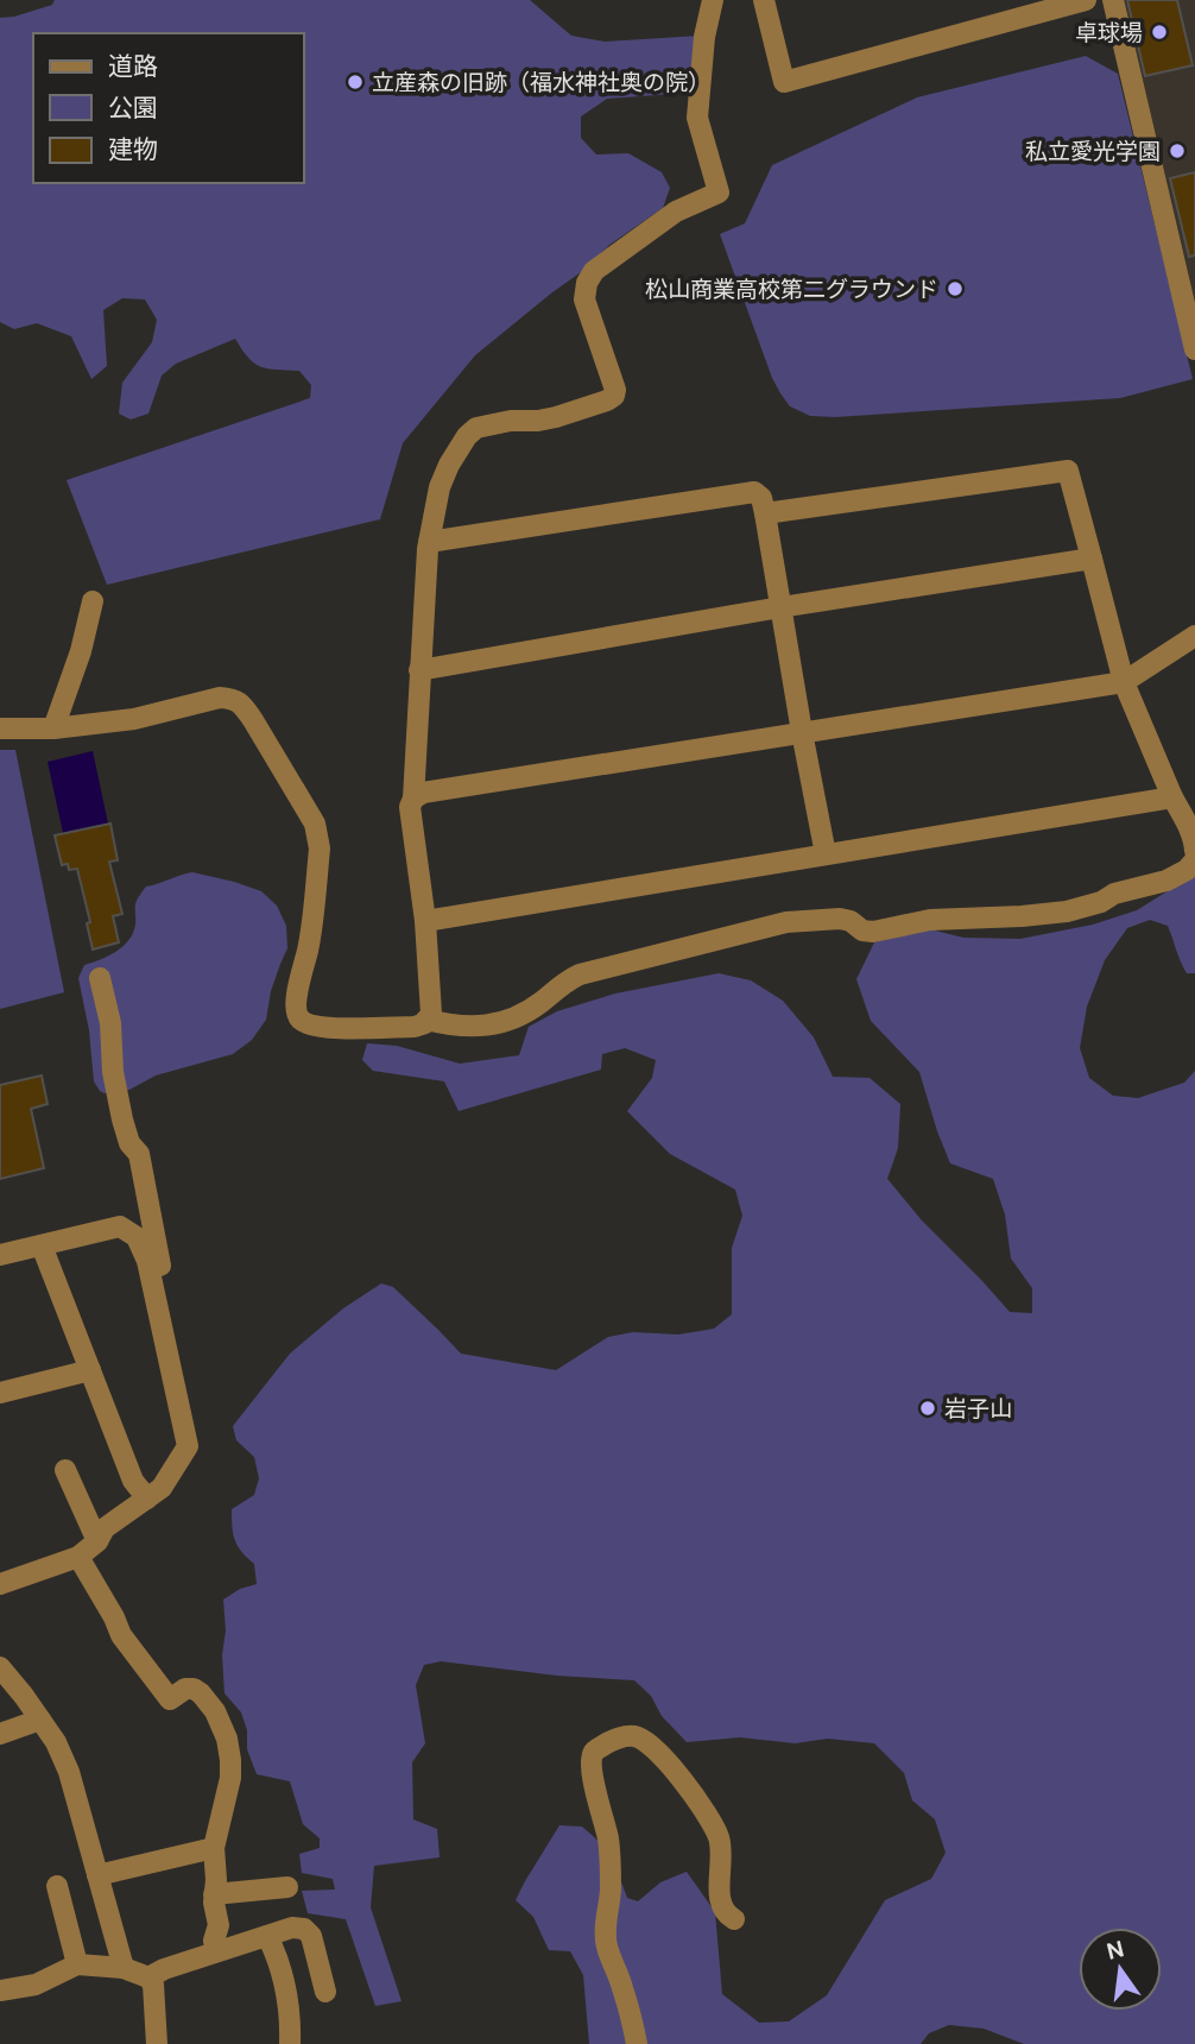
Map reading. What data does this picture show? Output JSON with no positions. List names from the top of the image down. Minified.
{"places":["卓球場","立産森の旧跡（福水神社奥の院）","私立愛光学園","松山商業高校第二グラウンド","岩子山"],"legend":["道路","公園","建物"],"north":"top"}
